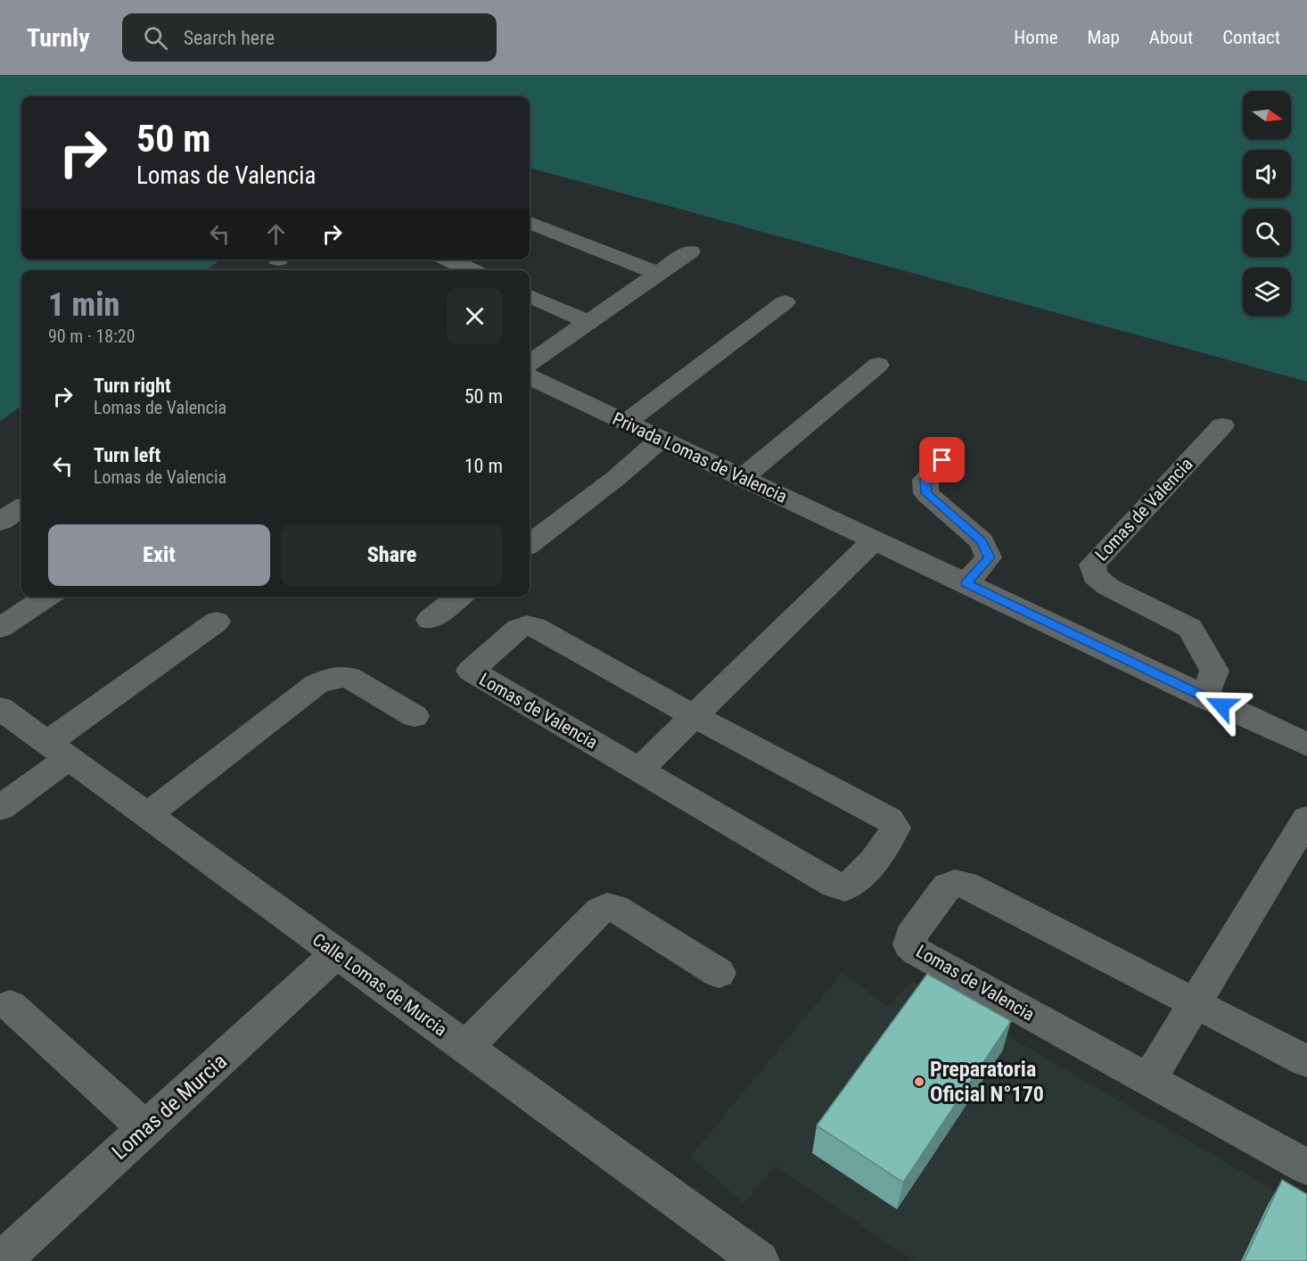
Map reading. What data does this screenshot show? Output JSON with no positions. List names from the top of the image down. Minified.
{"streets":{"street":["Privada Lomas de Valencia","Lomas de Valencia","Calle Lomas de Murcia","Lomas de Murcia"]},"crossings":[["Privada Lomas de Valencia","Lomas de Valencia"],["Calle Lomas de Murcia","Lomas de Murcia"]],"places":["Preparatoria Oficial N°170"],"north":"right","page":{"header":"Turnly","search":"Search here","nav":["Home","Map","About","Contact"],"turn":["50 m","Lomas de Valencia"],"heading":["1 min","90 m · 18:20"],"list":[{"name":"Turn right","note":"Lomas de Valencia","value":"50 m"},{"name":"Turn left","note":"Lomas de Valencia","value":"10 m"}],"buttons":["Exit","Share"]}}
